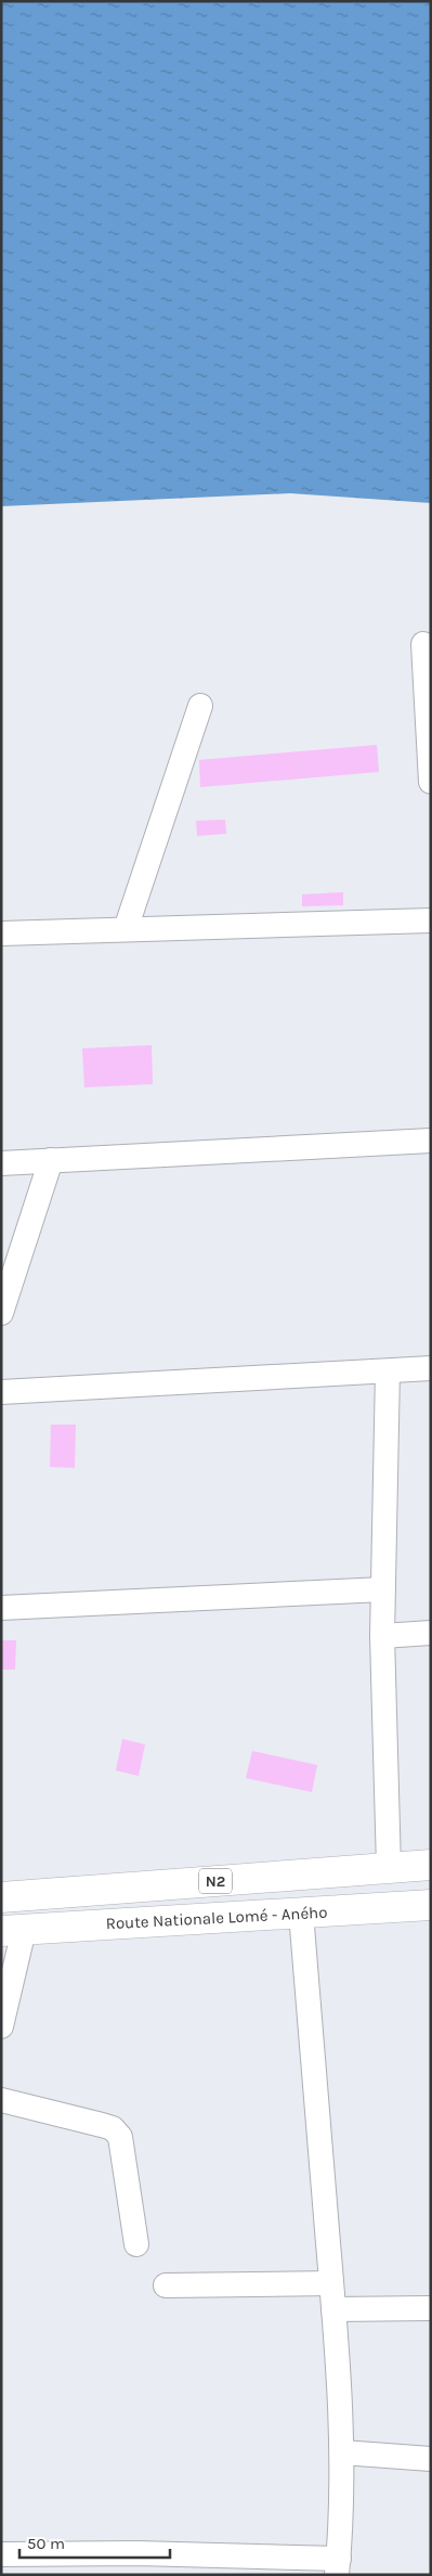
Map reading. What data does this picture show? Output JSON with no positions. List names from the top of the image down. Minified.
{"streets":{"highway":["N2","Route Nationale Lomé - Aného"]},"scale_bar":"50 m"}
